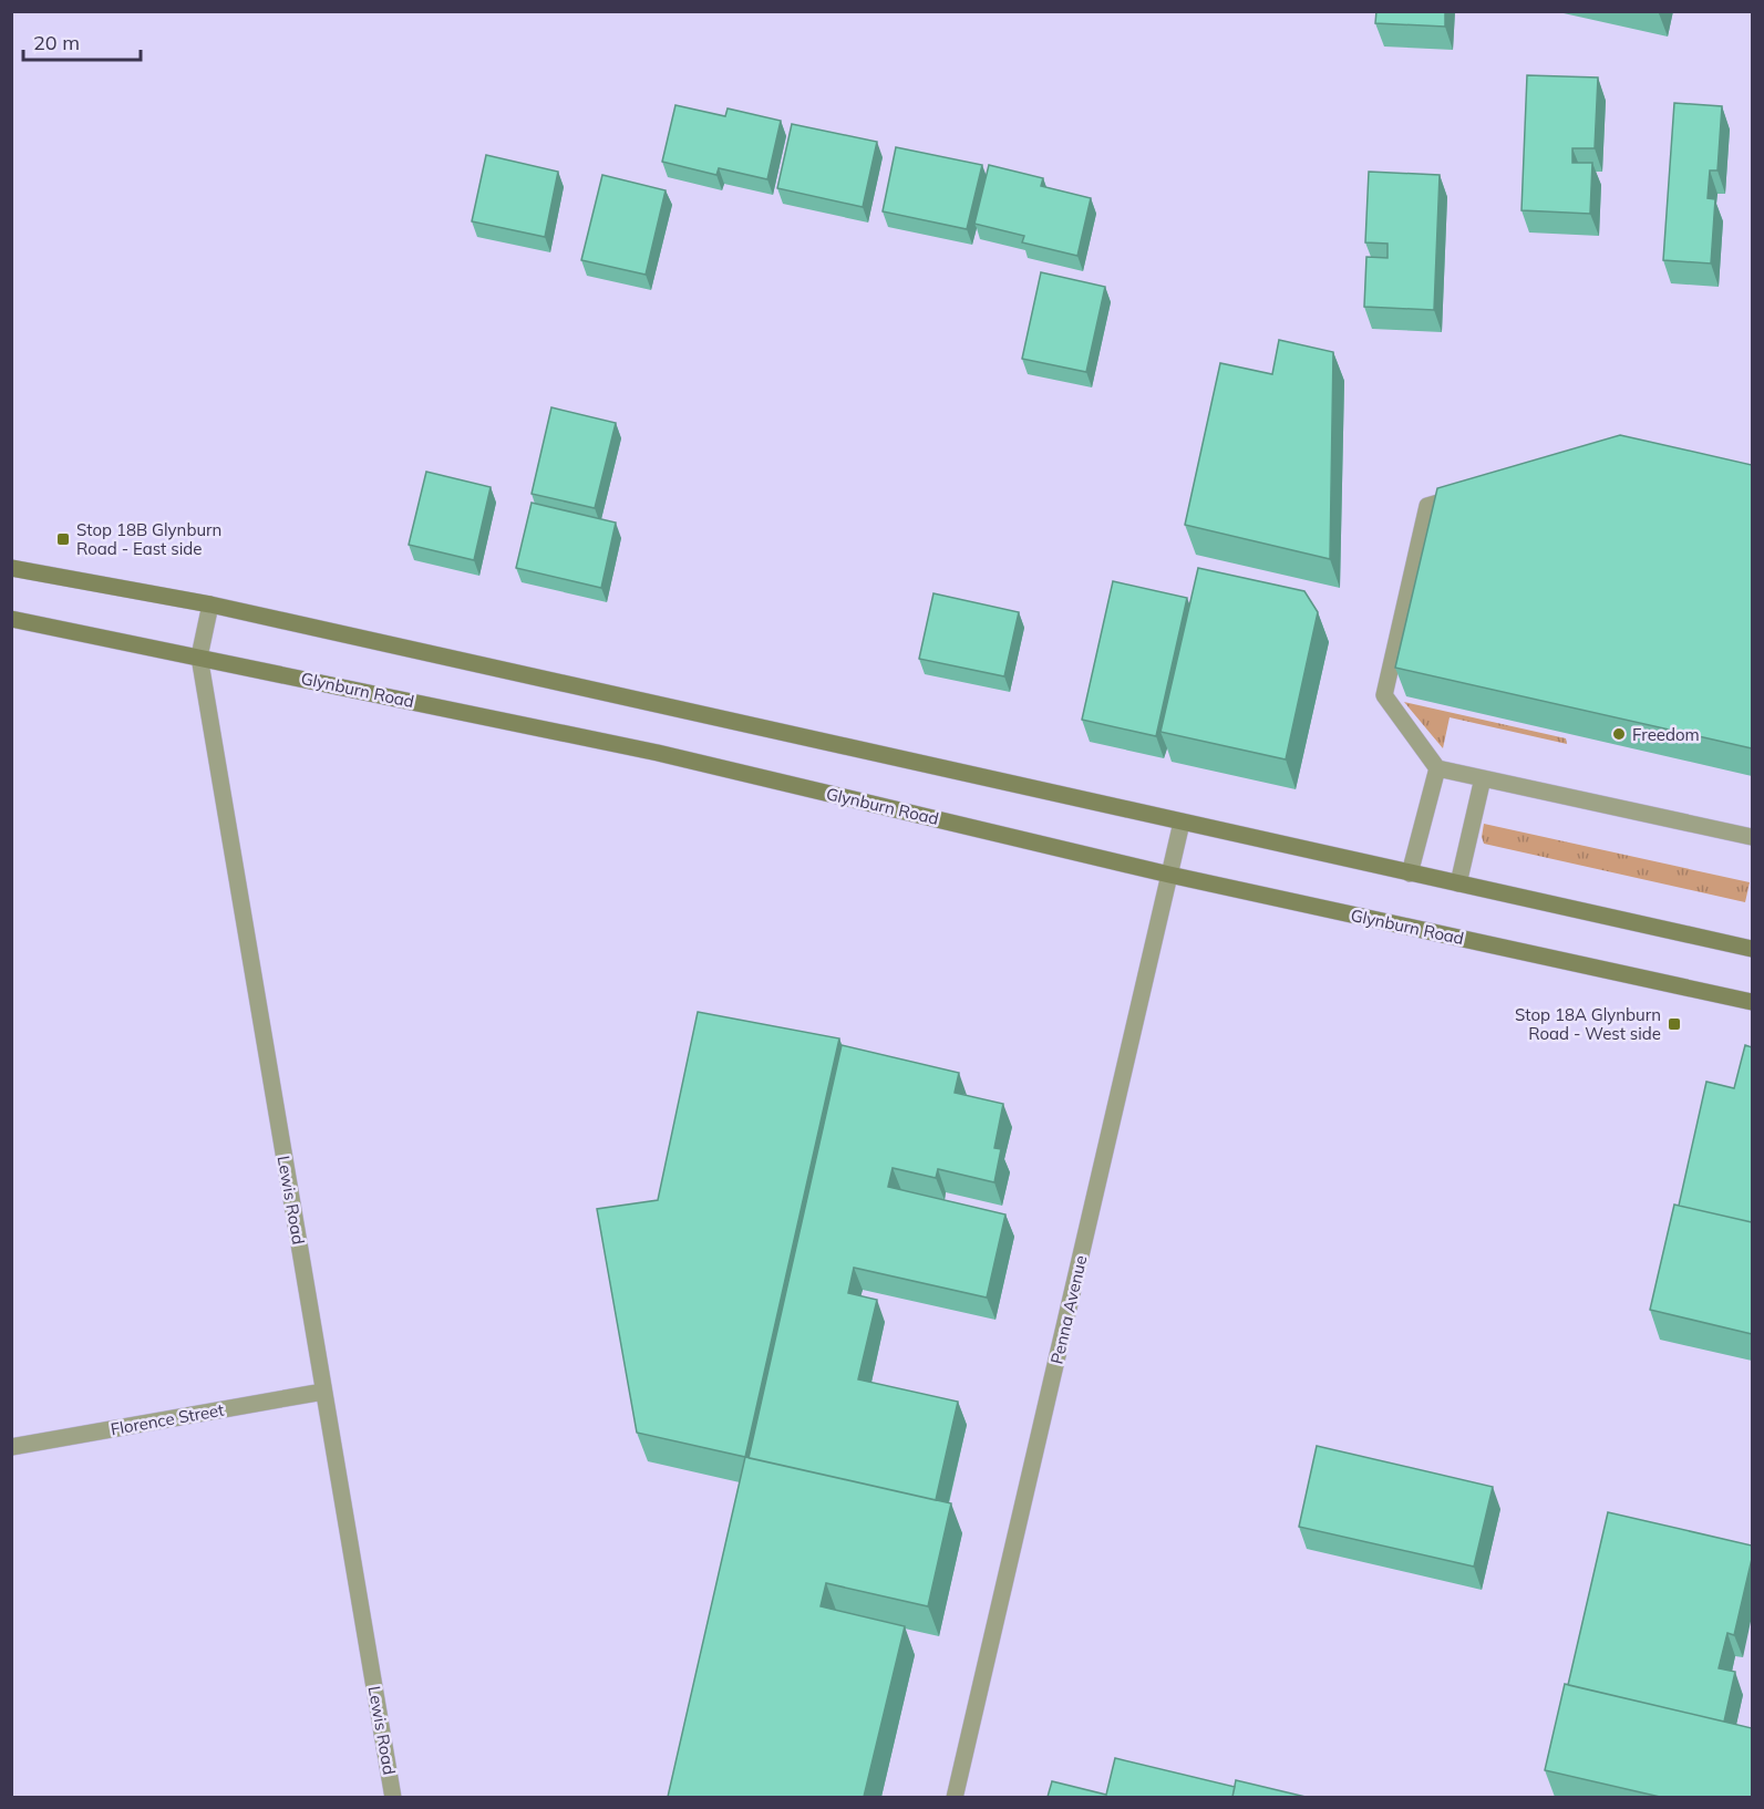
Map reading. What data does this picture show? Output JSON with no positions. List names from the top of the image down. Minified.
{"streets":{"main road":["Glynburn Road"],"street":["Lewis Road","Penna Avenue","Florence Street"]},"crossings":[["Glynburn Road","Lewis Road"],["Glynburn Road","Penna Avenue"],["Lewis Road","Florence Street"]],"places":{"transit":["Stop 18B Glynburn Road - East side","Stop 18A Glynburn Road - West side"],"other":["Freedom"]},"scale_bar":"20 m"}
